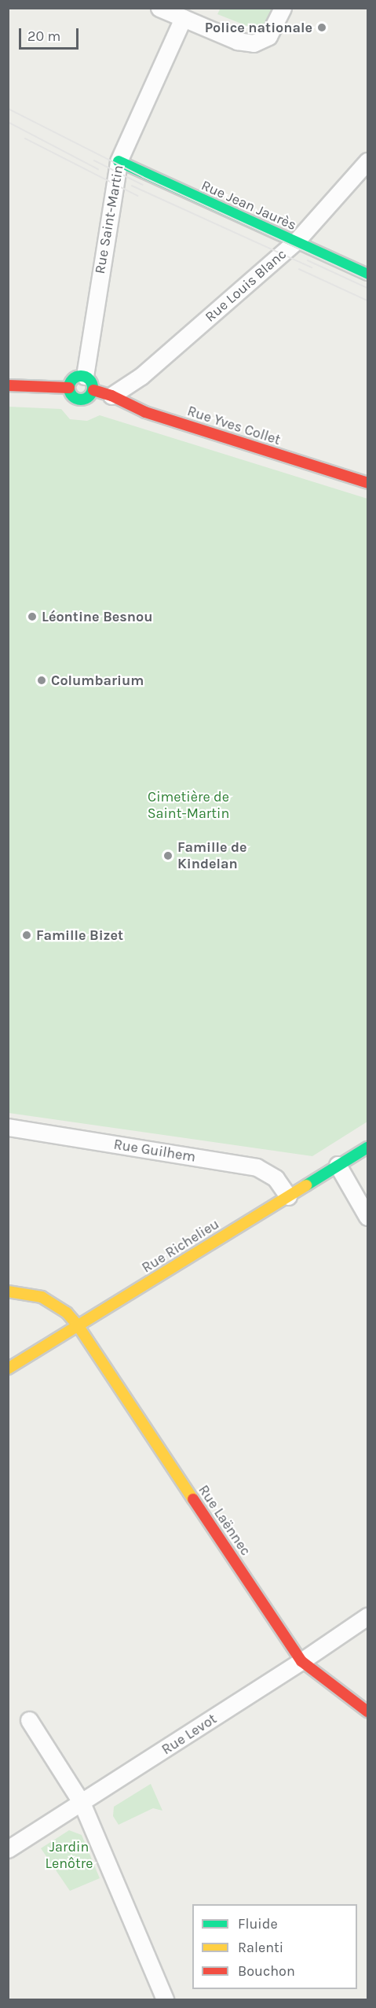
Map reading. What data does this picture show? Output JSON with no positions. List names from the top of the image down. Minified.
{"streets":{"street":["Rue Jean Jaurès","Rue Saint-Martin","Rue Louis Blanc","Rue Yves Collet","Rue Guilhem","Rue Richelieu","Rue Laënnec","Rue Levot"]},"crossings":[["Rue Jean Jaurès","Rue Saint-Martin"],["Rue Jean Jaurès","Rue Louis Blanc"],["Rue Saint-Martin","Rue Yves Collet"],["Rue Louis Blanc","Rue Yves Collet"],["Rue Guilhem","Rue Richelieu"],["Rue Richelieu","Rue Laënnec"],["Rue Laënnec","Rue Levot"]],"parks":["Cimetière de Saint-Martin","Jardin Lenôtre"],"places":["Police nationale","Léontine Besnou","Columbarium","Famille de Kindelan","Famille Bizet"],"legend":["Fluide","Ralenti","Bouchon"],"scale_bar":"20 m"}
